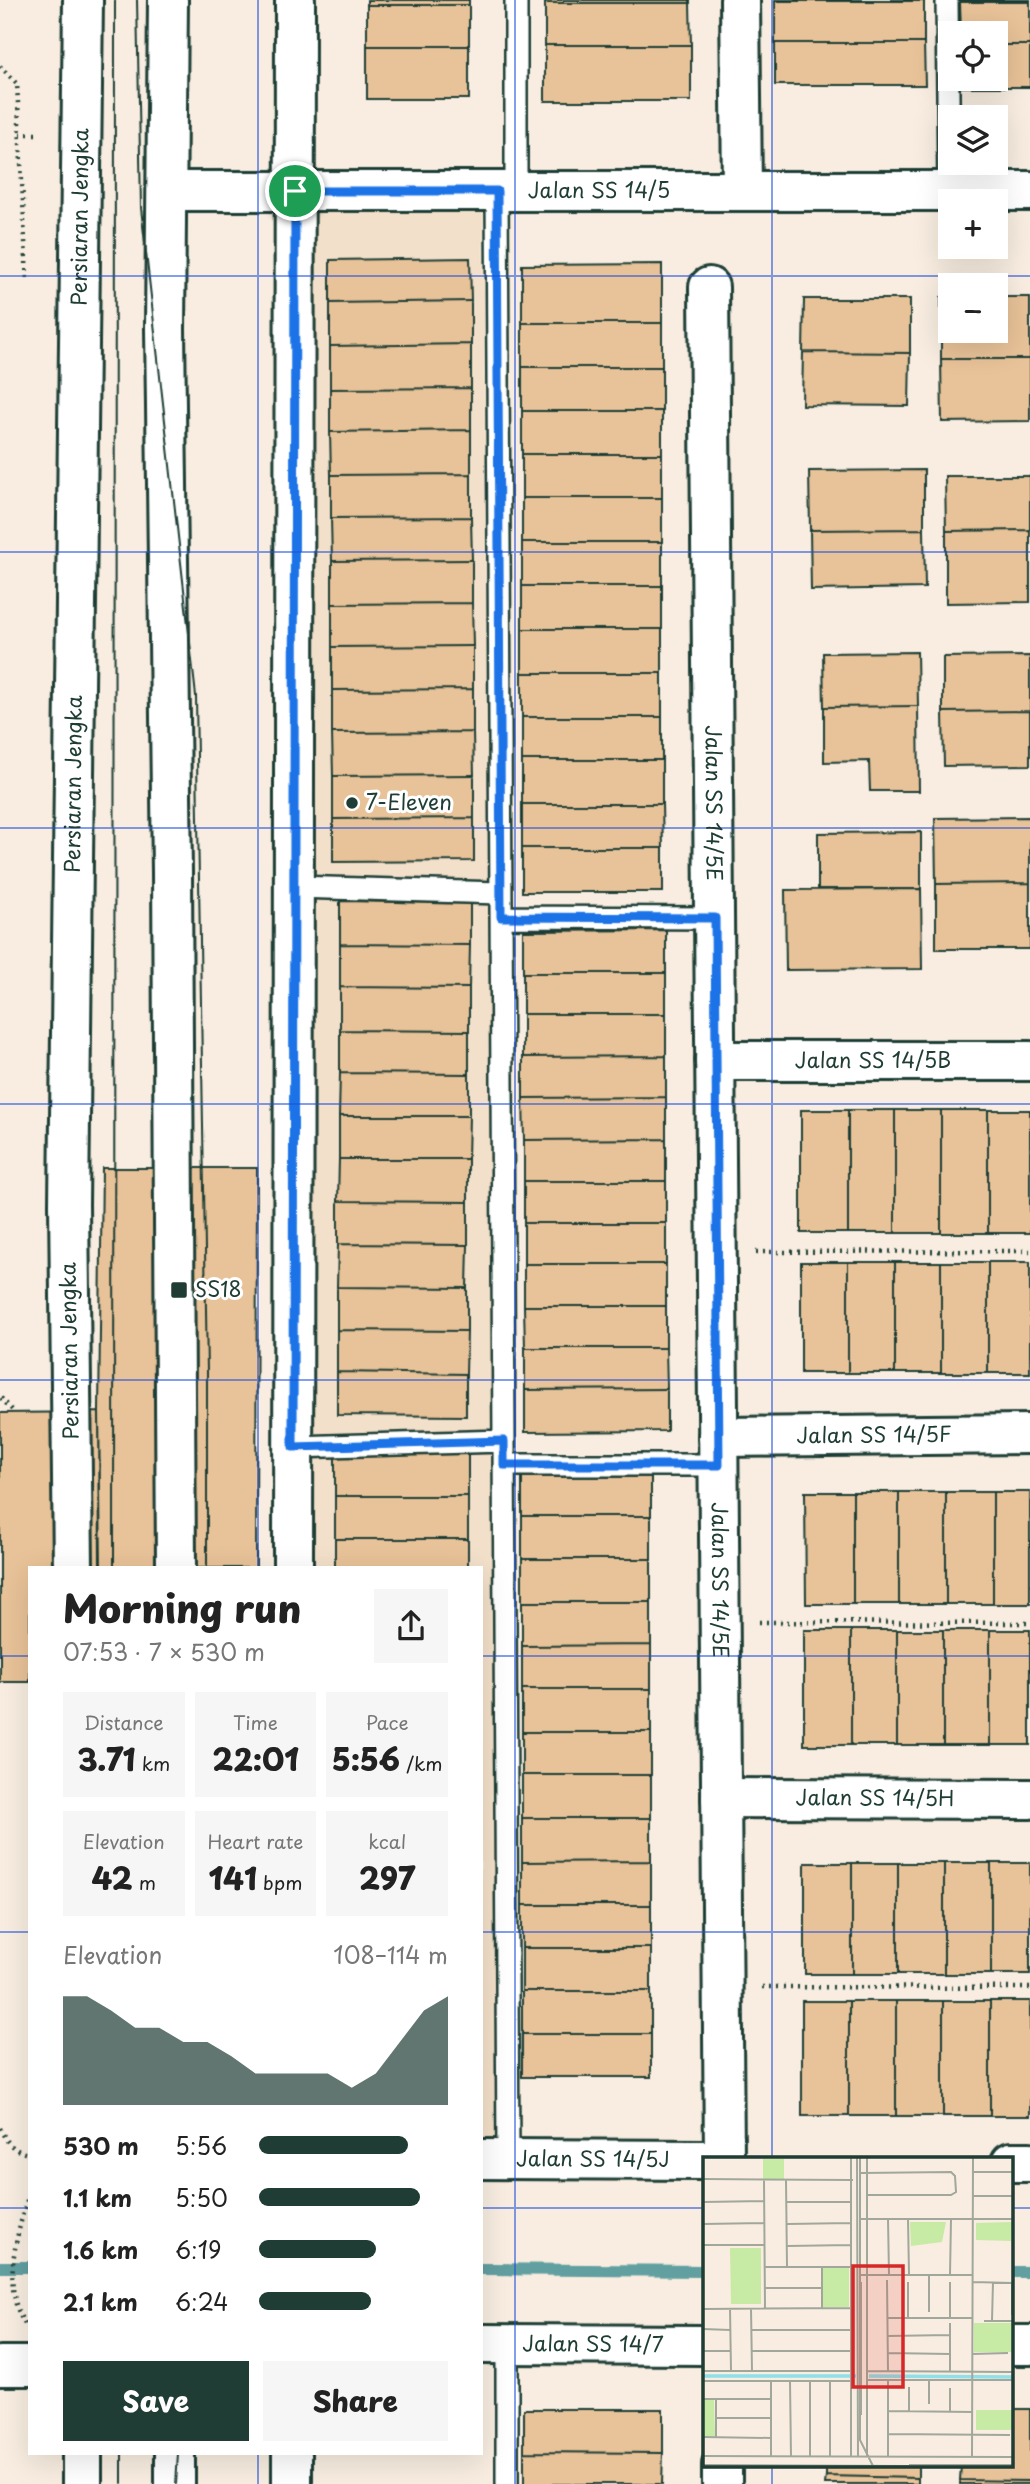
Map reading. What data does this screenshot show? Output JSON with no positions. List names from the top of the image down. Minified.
{"streets":{"street":["Jalan SS 14/5","Persiaran Jengka","Jalan SS 14/5E","Jalan SS 14/5B","Jalan SS 14/5F","Jalan SS 14/5H","Jalan SS 14/5J","Jalan SS 14/7"]},"crossings":[["Jalan SS 14/5E","Jalan SS 14/5B"],["Jalan SS 14/5E","Jalan SS 14/5F"],["Jalan SS 14/5E","Jalan SS 14/5H"]],"places":{"other":["7-Eleven"],"transit":["SS18"]},"page":{"map_buttons":["+","−"],"heading":["Morning run","07:53 · 7 × 530 m"],"stats":[["Distance","3.71 km"],["Time","22:01"],["Pace","5:56 /km"],["Elevation","42 m"],["Heart rate","141 bpm"],["kcal","297"]],"chart":["Elevation","108–114 m"],"list":[{"name":"530 m","note":"5:56"},{"name":"1.1 km","note":"5:50"},{"name":"1.6 km","note":"6:19"},{"name":"2.1 km","note":"6:24"}],"buttons":["Save","Share"]}}
